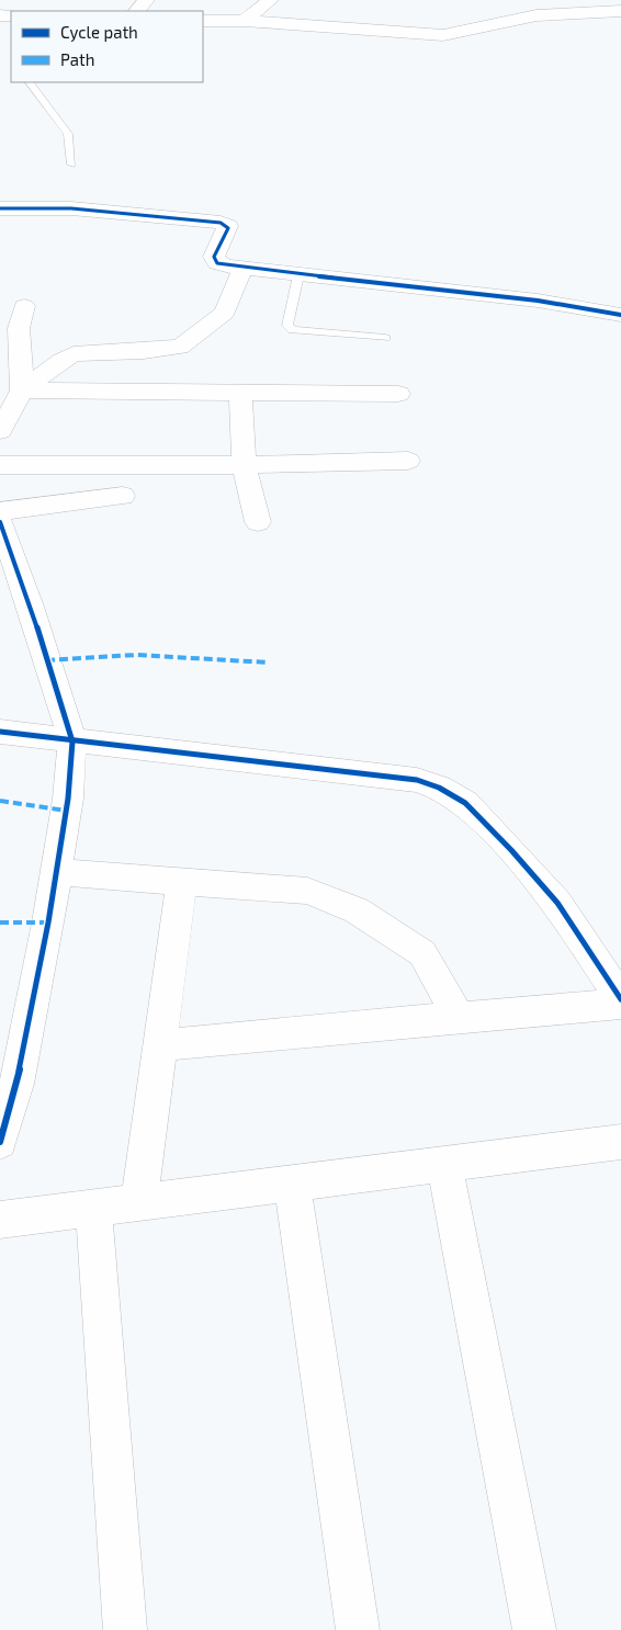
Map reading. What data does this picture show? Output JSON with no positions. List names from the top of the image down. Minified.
{"legend":["Cycle path","Path"]}
